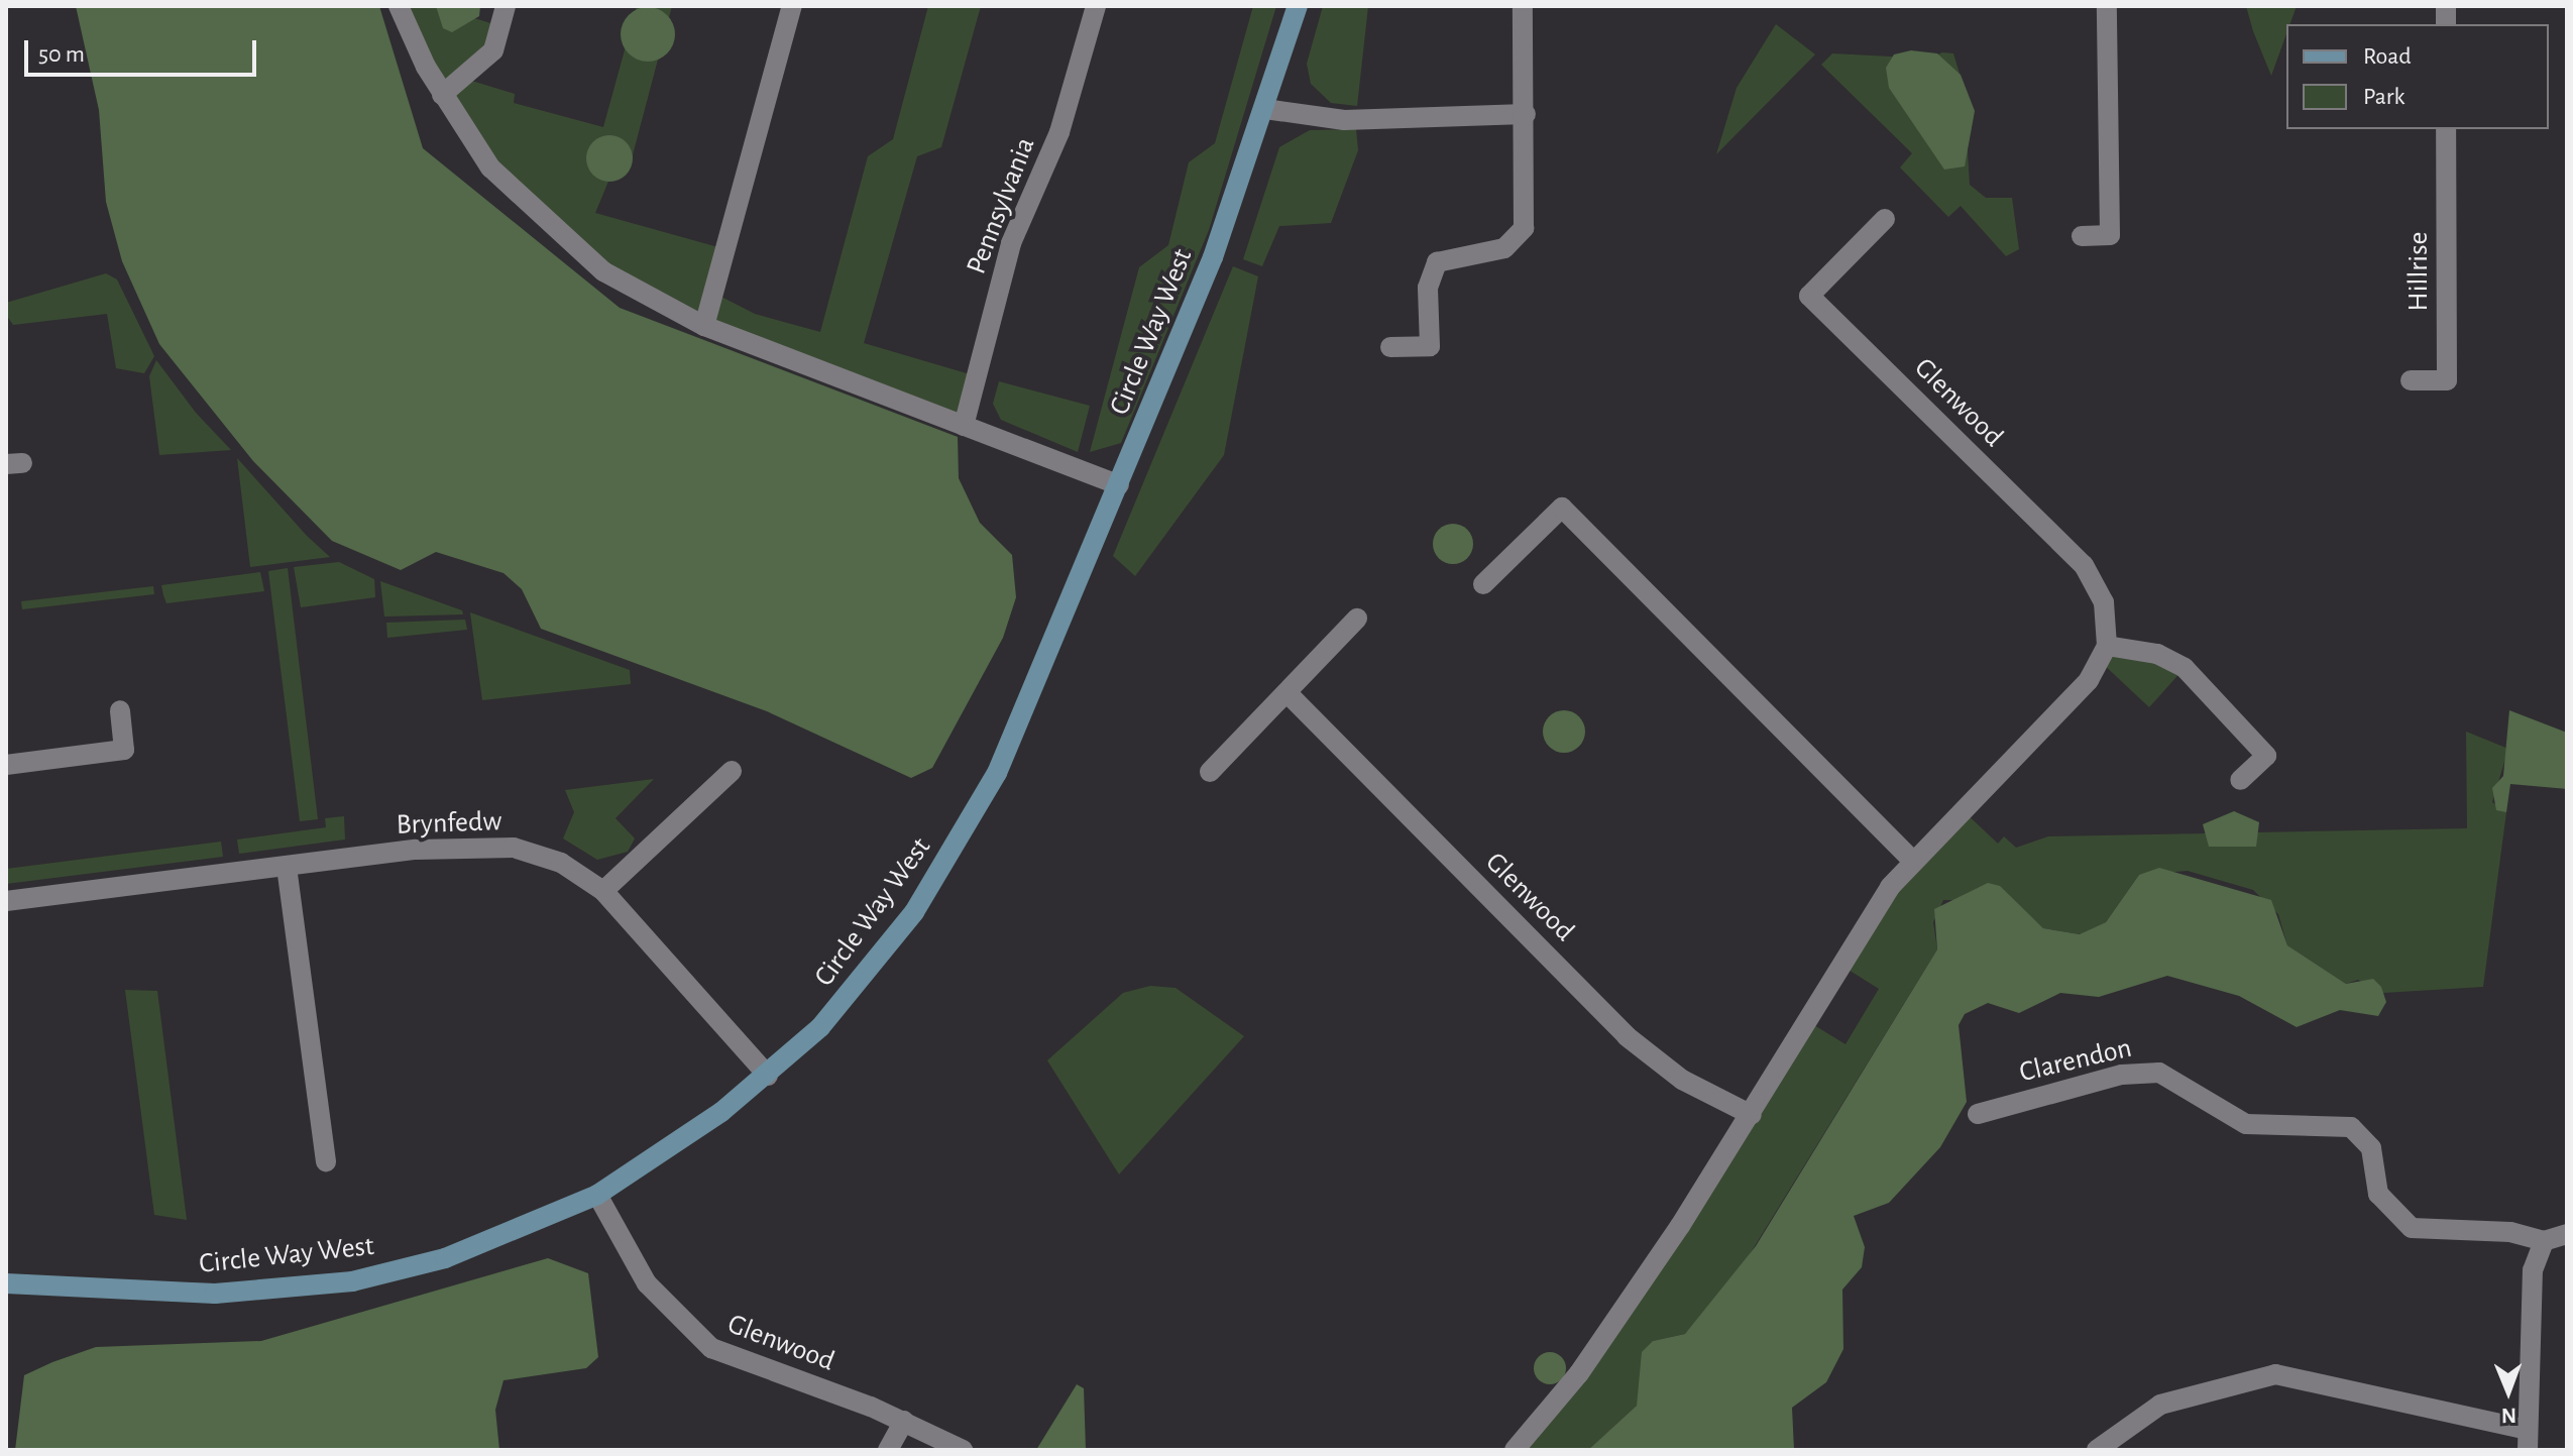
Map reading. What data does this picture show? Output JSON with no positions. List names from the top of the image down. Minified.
{"streets":{"street":["Pennsylvania","Hillrise","Circle Way West","Glenwood","Brynfedw","Clarendon"]},"crossings":[["Circle Way West","Glenwood"],["Circle Way West","Brynfedw"]],"legend":["Road","Park"],"scale_bar":"50 m","north":"bottom"}
